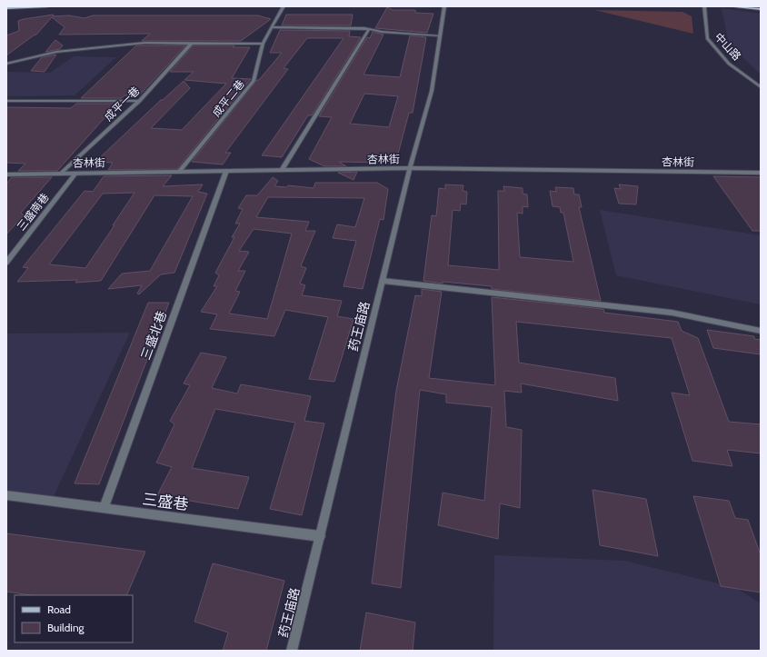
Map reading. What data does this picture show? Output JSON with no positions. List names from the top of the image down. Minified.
{"streets":{"street":["中山路","成平二巷","成平一巷","杏林街","三盛南巷","药王庙路","三盛北巷","三盛巷"]},"crossings":[["成平二巷","杏林街"],["成平一巷","杏林街"],["杏林街","三盛南巷"],["杏林街","药王庙路"],["杏林街","三盛北巷"],["药王庙路","三盛巷"],["三盛北巷","三盛巷"]],"legend":["Road","Building"]}
